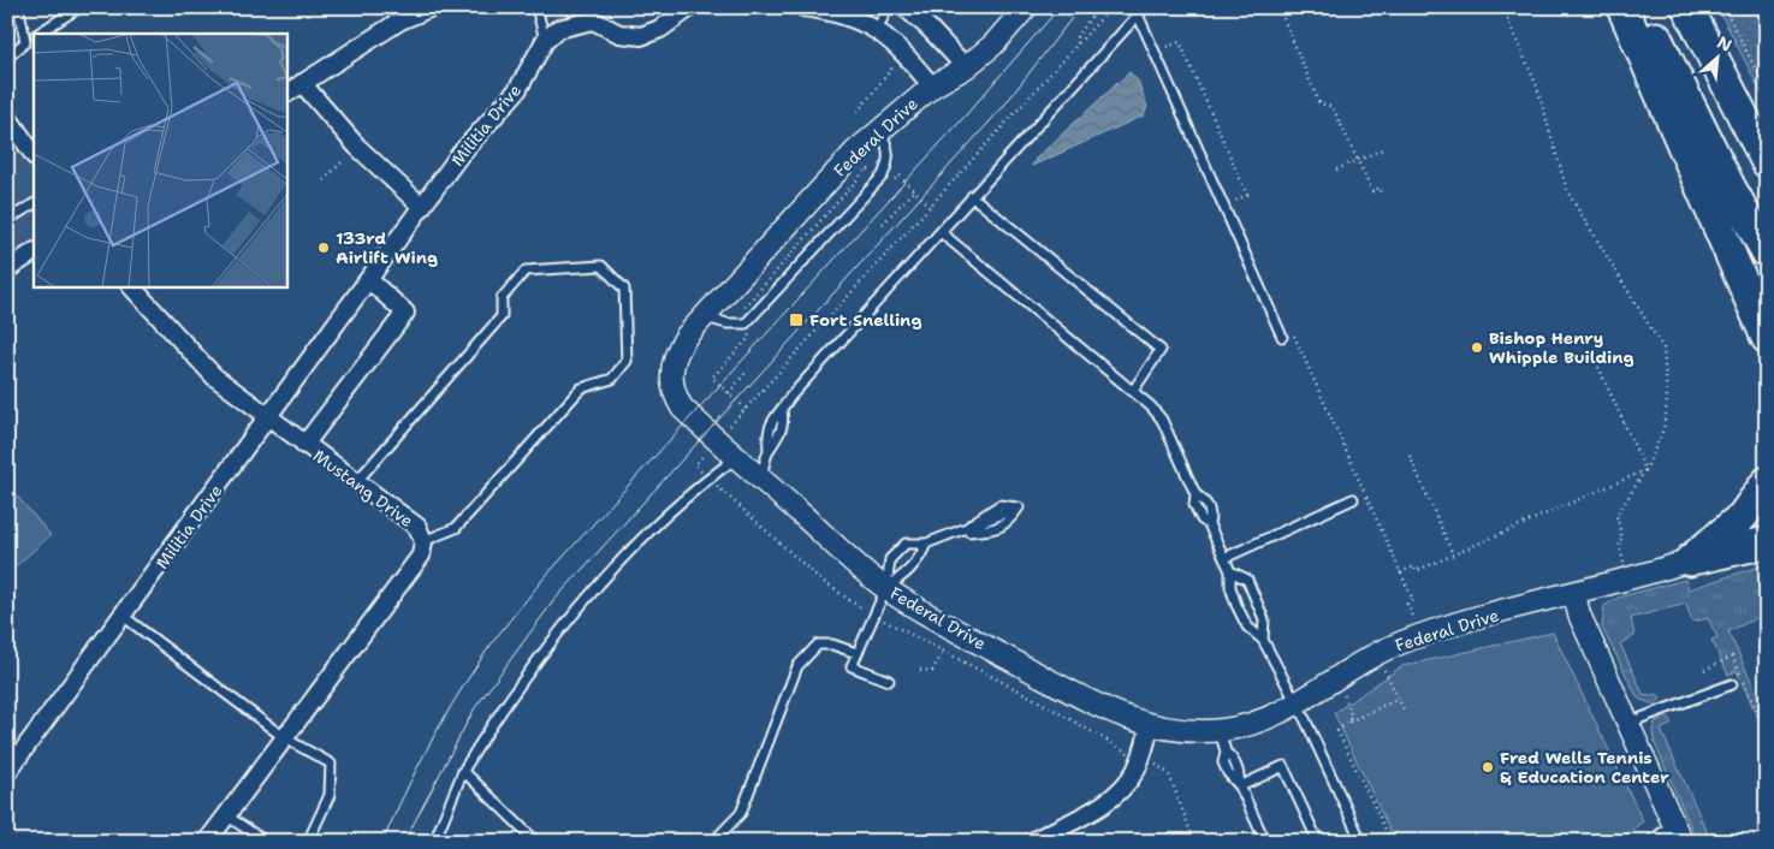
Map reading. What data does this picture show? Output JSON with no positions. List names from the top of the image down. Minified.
{"streets":{"street":["Militia Drive","Federal Drive","Mustang Drive"]},"crossings":[["Militia Drive","Mustang Drive"]],"places":{"other":["133rd Airlift Wing","Bishop Henry Whipple Building","Fred Wells Tennis & Education Center"],"transit":["Fort Snelling"]},"north":"top right"}
